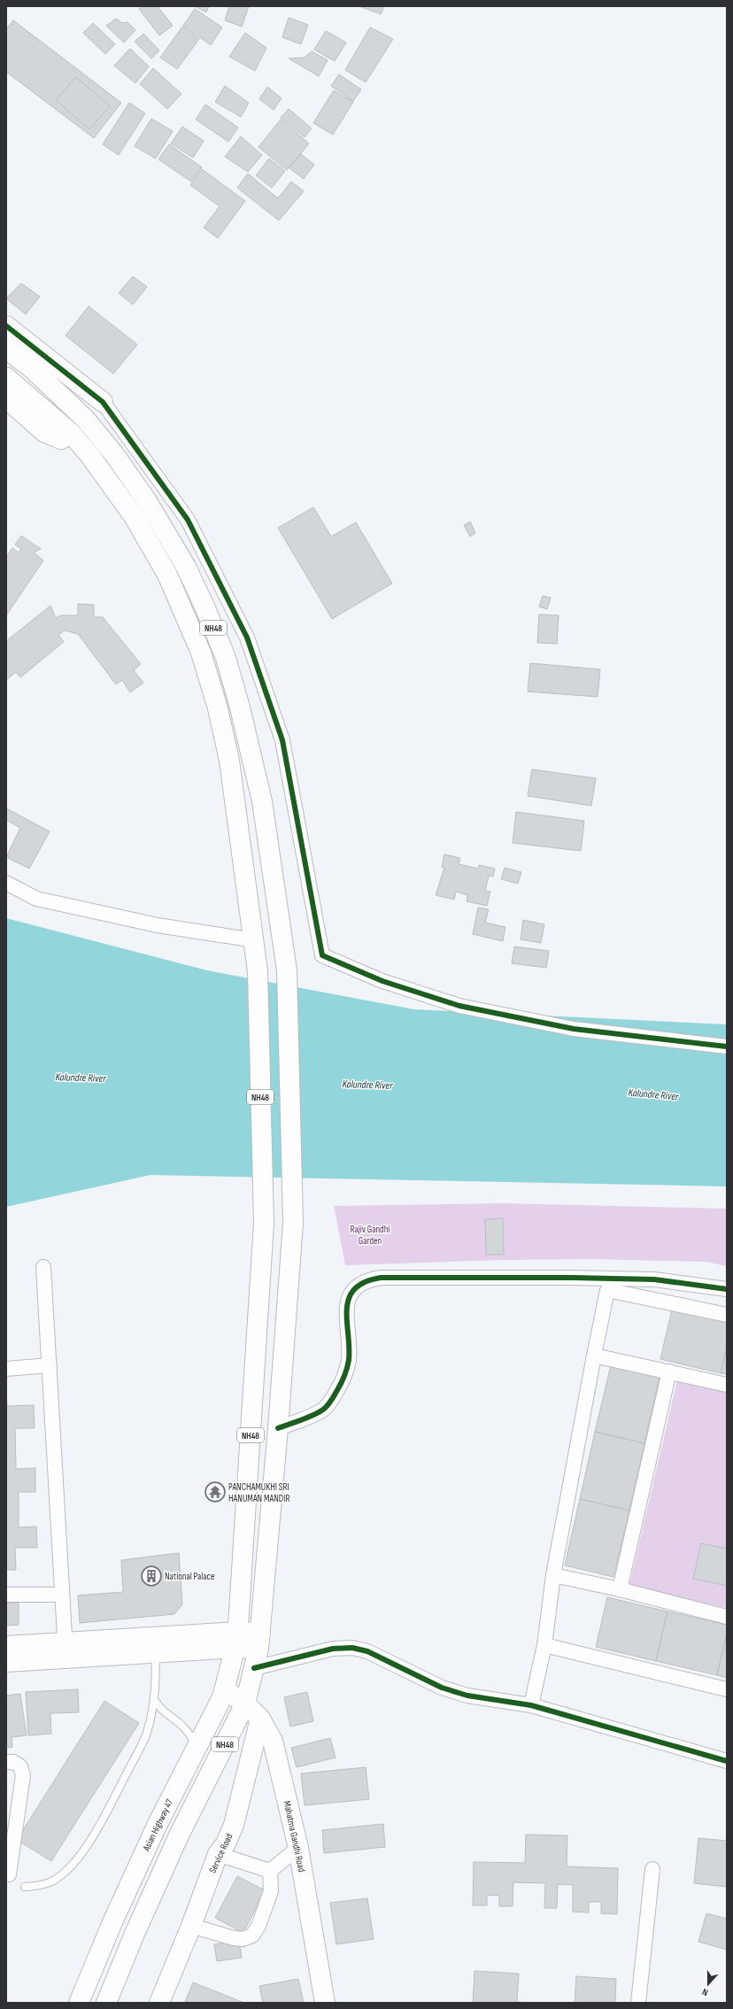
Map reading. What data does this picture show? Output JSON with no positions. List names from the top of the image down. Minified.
{"streets":{"main road":["NH48","Asian Highway 47","Mahatma Gandhi Road","Service Road"]},"crossings":[["NH48","Asian Highway 47"],["NH48","Mahatma Gandhi Road"],["Asian Highway 47","Mahatma Gandhi Road"],["Mahatma Gandhi Road","Service Road"]],"water":["Kalundre River"],"parks":["Rajiv Gandhi Garden"],"places":{"temple":["PANCHAMUKHI SRI HANUMAN MANDIR"],"building":["National Palace"]},"north":"bottom"}
